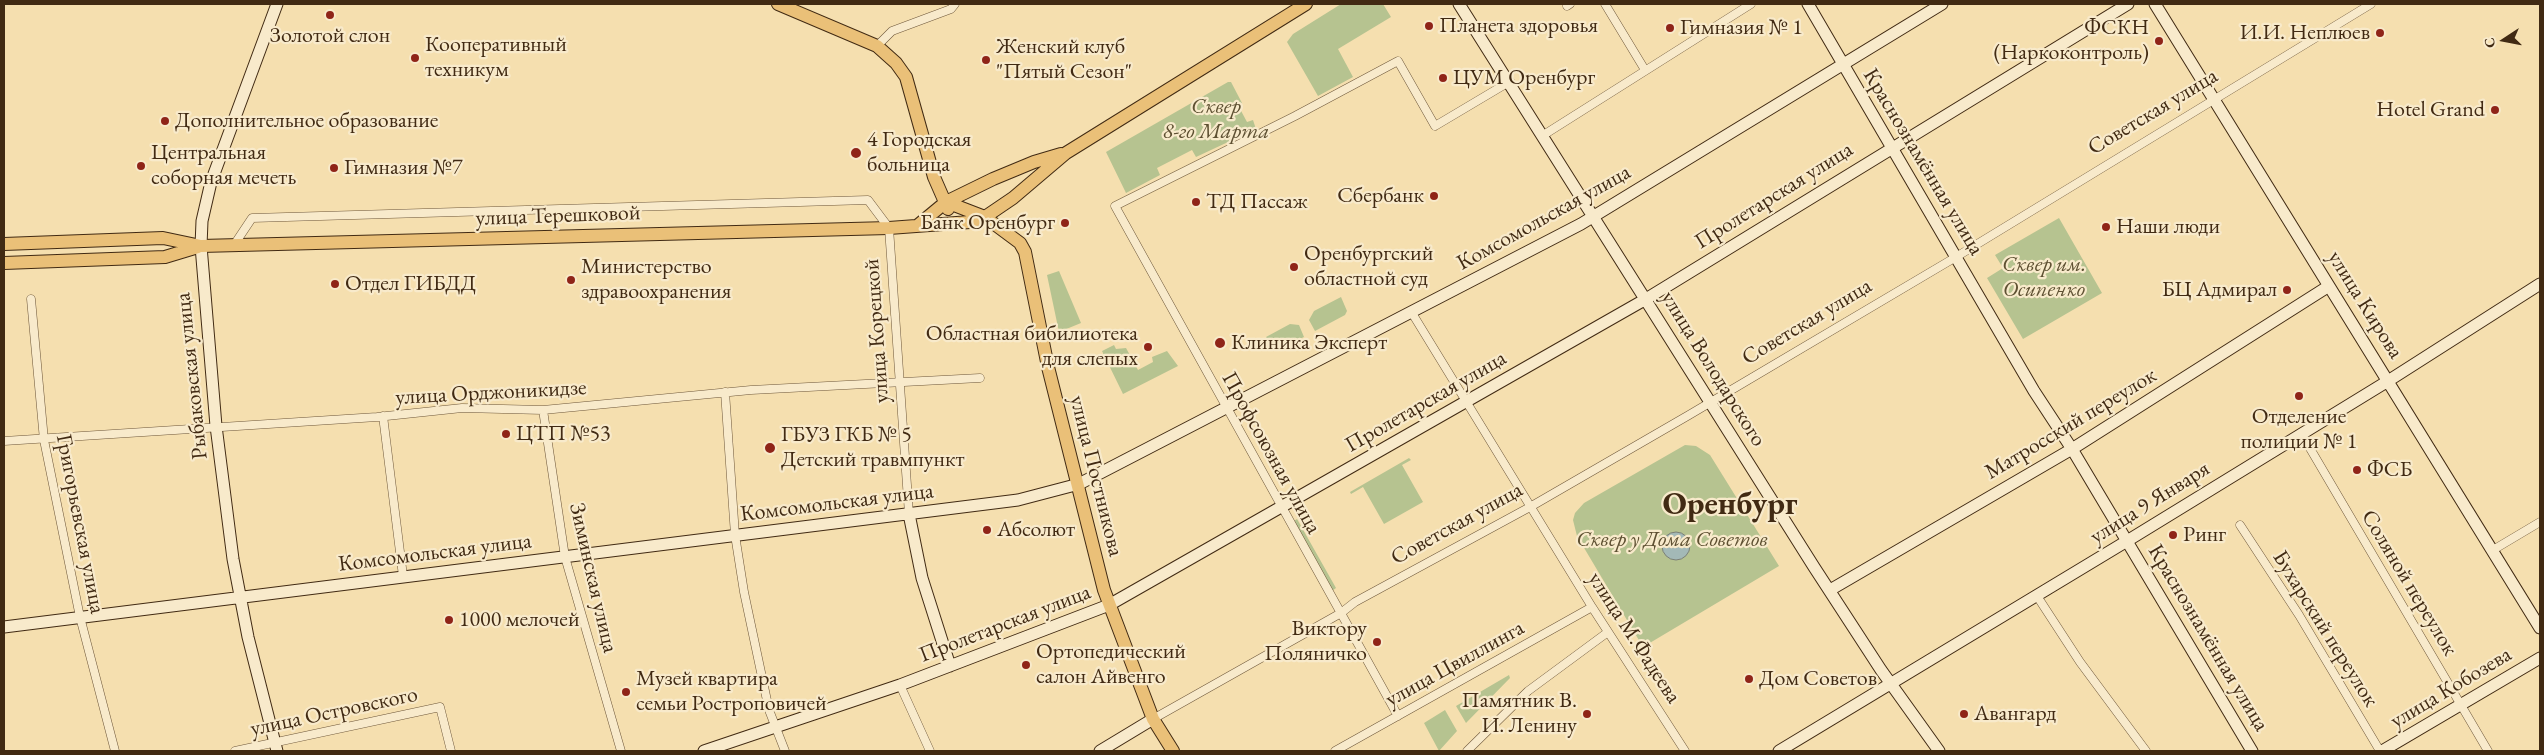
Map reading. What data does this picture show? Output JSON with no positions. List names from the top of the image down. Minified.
{"streets":{"main road":["Советская улица","Краснознамённая улица","Пролетарская улица","улица Терешковой","Комсомольская улица","улица Кирова","улица Корецкой","улица Володарского","Рыбаковская улица","Матросский переулок","улица Постникова","улица 9 Января","улица Кобозева"],"street":["улица Орджоникидзе","Профсоюзная улица","Григорьевская улица","Зиминская улица","Соляной переулок","Бухарский переулок","улица М.Фадеева","улица Цвиллинга","улица Островского"]},"crossings":[["Советская улица","Краснознамённая улица"],["Советская улица","улица Кирова"],["Советская улица","улица Володарского"],["Советская улица","Профсоюзная улица"],["Советская улица","улица Постникова"],["Советская улица","улица М.Фадеева"],["Краснознамённая улица","Пролетарская улица"],["Краснознамённая улица","Комсомольская улица"],["Краснознамённая улица","Матросский переулок"],["Краснознамённая улица","улица 9 Января"],["Пролетарская улица","улица Корецкой"],["Пролетарская улица","улица Володарского"],["Пролетарская улица","Профсоюзная улица"],["Пролетарская улица","улица Постникова"],["Пролетарская улица","улица М.Фадеева"],["улица Терешковой","улица Корецкой"],["улица Терешковой","Рыбаковская улица"],["улица Терешковой","улица Постникова"],["Комсомольская улица","улица Корецкой"],["Комсомольская улица","улица Володарского"],["Комсомольская улица","Рыбаковская улица"],["Комсомольская улица","Профсоюзная улица"],["Комсомольская улица","улица Постникова"],["Комсомольская улица","Григорьевская улица"],["Комсомольская улица","Зиминская улица"],["Комсомольская улица","улица М.Фадеева"],["улица Кирова","Матросский переулок"],["улица Кирова","улица 9 Января"],["улица Корецкой","улица Орджоникидзе"],["улица Володарского","Матросский переулок"],["улица Володарского","Профсоюзная улица"],["улица Володарского","улица 9 Января"],["Рыбаковская улица","улица Орджоникидзе"],["Рыбаковская улица","улица Островского"],["улица Орджоникидзе","Григорьевская улица"],["улица Орджоникидзе","Зиминская улица"],["Профсоюзная улица","улица Цвиллинга"],["улица 9 Января","Соляной переулок"],["Соляной переулок","улица Кобозева"],["Бухарский переулок","улица Кобозева"],["улица М.Фадеева","улица Цвиллинга"]],"districts":["Оренбург"],"parks":["Сквер 8-го Марта","Сквер им. Осипенко","Сквер у Дома Советов"],"places":["Золотой слон","Планета здоровья","Гимназия № 1","И.И. Неплюев","ФСКН (Наркоконтроль)","Кооперативный техникум","Женский клуб \"Пятый Сезон\"","ЦУМ Оренбург","Hotel Grand","Дополнительное образование","4 Городская больница","Центральная соборная мечеть","Гимназия №7","Сбербанк","ТД Пассаж","Банк Оренбург","Наши люди","Оренбургский областной суд","Министерство здравоохранения","Отдел ГИБДД","БЦ Адмирал","Клиника Эксперт","Областная бибилиотека для слепых","Отделение полиции № 1","ЦТП №53","ГБУЗ ГКБ № 5 Детский травмпункт","ФСБ","Абсолют","Ринг","1000 мелочей","Виктору Поляничко","Ортопедический салон Айвенго","Дом Советов","Музей квартира семьи Ростроповичей","Памятник В. И. Ленину","Авангард"],"north":"left"}
